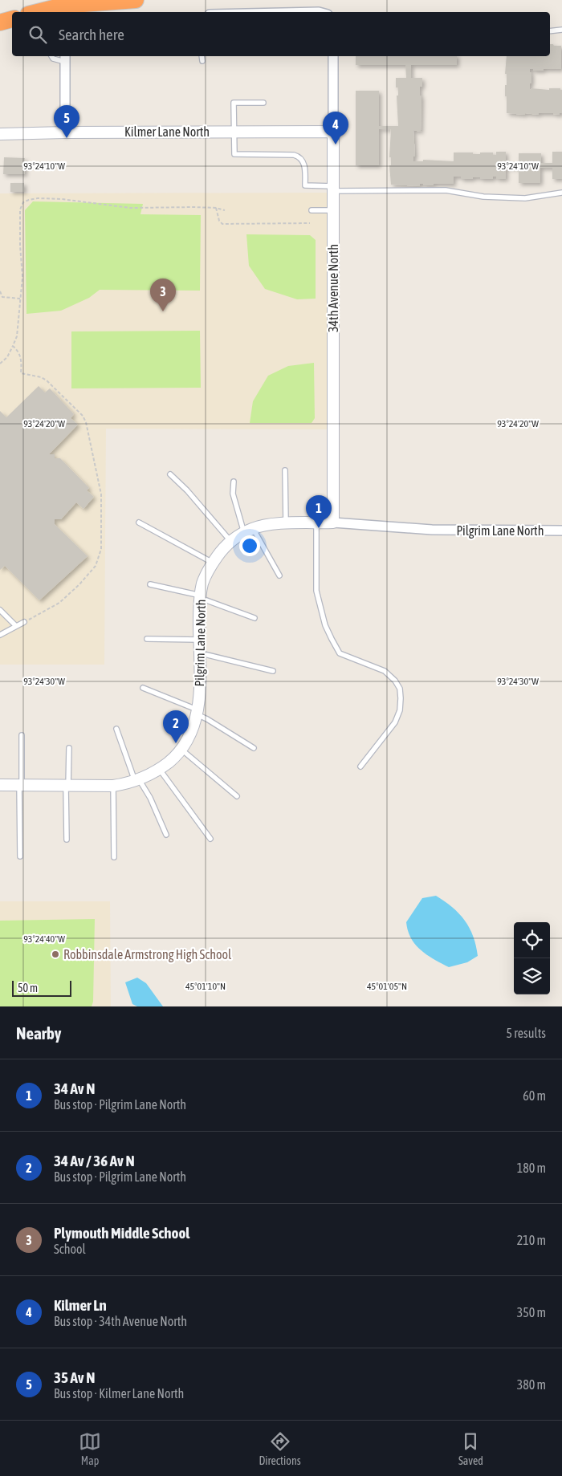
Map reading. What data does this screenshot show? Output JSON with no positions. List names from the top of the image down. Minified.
{"streets":{"street":["Kilmer Lane North","34th Avenue North","Pilgrim Lane North"]},"crossings":[["Kilmer Lane North","34th Avenue North"],["34th Avenue North","Pilgrim Lane North"]],"places":["Robbinsdale Armstrong High School"],"scale_bar":"50 m","page":{"search":"Search here","pins":["5","4","3","1","2"],"scale":"50 m","heading":["Nearby","5 results"],"list":[{"mark":"1","name":"34 Av N","note":"Bus stop · Pilgrim Lane North","value":"60 m"},{"mark":"2","name":"34 Av / 36 Av N","note":"Bus stop · Pilgrim Lane North","value":"180 m"},{"mark":"3","name":"Plymouth Middle School","note":"School","value":"210 m"},{"mark":"4","name":"Kilmer Ln","note":"Bus stop · 34th Avenue North","value":"350 m"},{"mark":"5","name":"35 Av N","note":"Bus stop · Kilmer Lane North","value":"380 m"}],"nav":["Map","Directions","Saved"]},"coordinates":["93°24'10\"W","93°24'20\"W","93°24'30\"W","93°24'40\"W","45°01'10\"N","45°01'05\"N"]}
